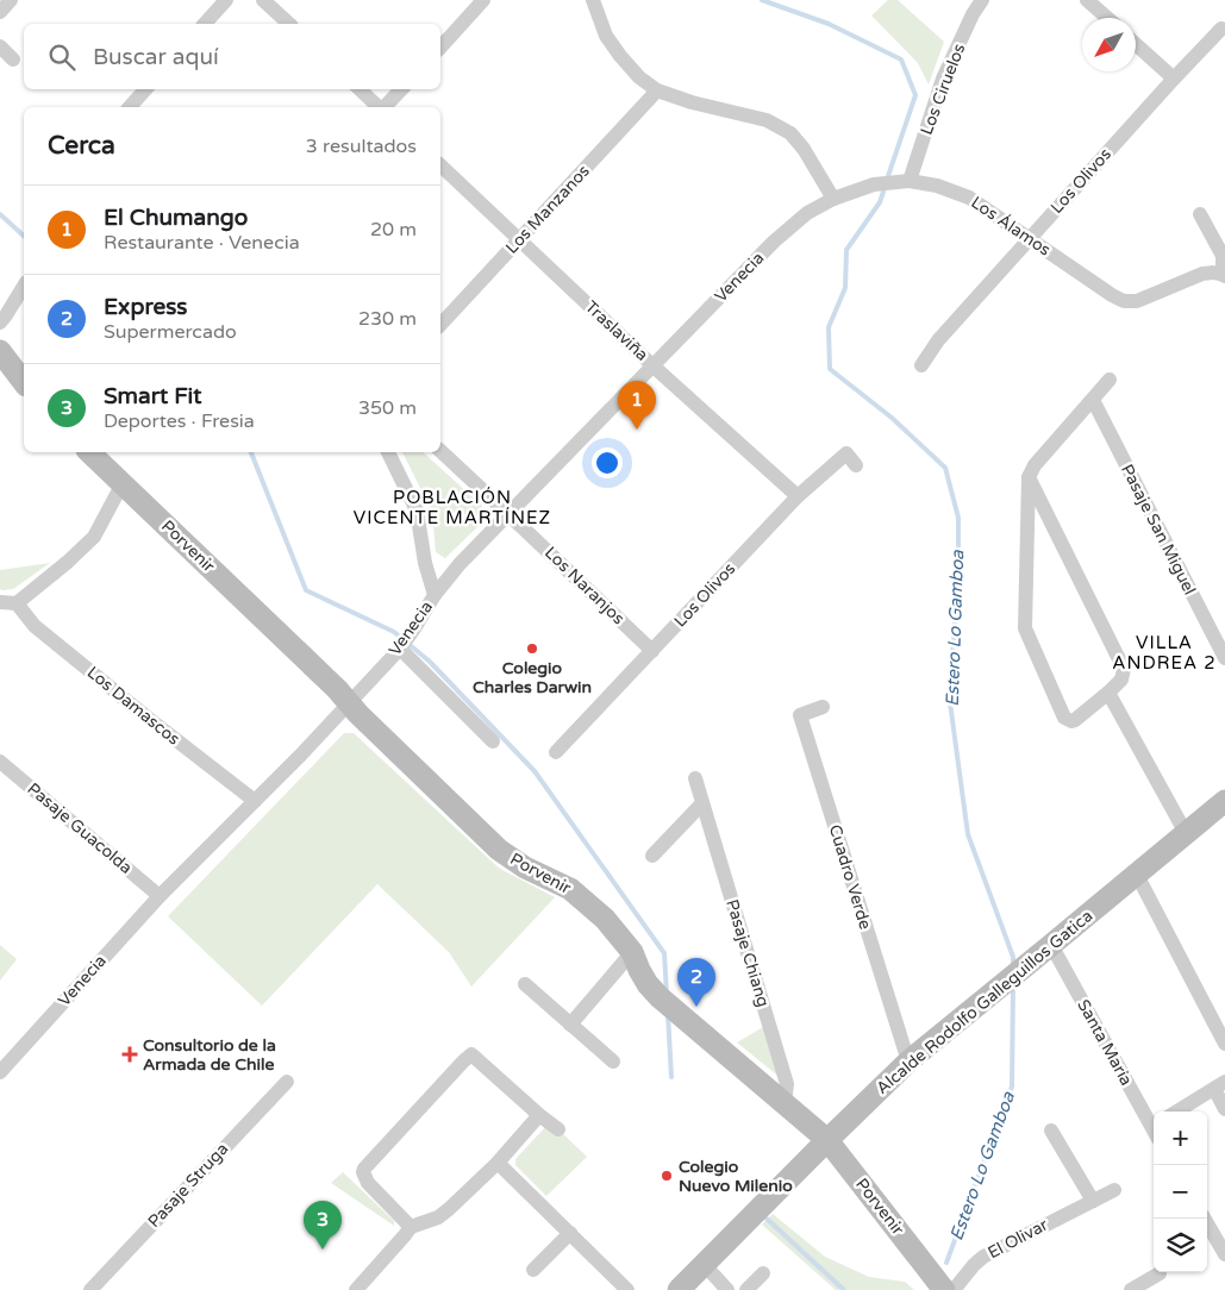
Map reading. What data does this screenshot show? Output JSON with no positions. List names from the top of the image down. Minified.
{"streets":{"street":["Los Ciruelos","Los Olivos","Los Manzanos","Los Álamos","Venecia","Traslaviña","Pasaje San Miguel","Porvenir","Los Naranjos","Los Damascos","Pasaje Guacolda","Cuadro Verde","Pasaje Chiang","Alcalde Rodolfo Galleguillos Gatica","Santa María","Pasaje Struga","El Olivar"]},"crossings":[["Los Ciruelos","Los Álamos"],["Los Olivos","Los Álamos"],["Los Olivos","Traslaviña"],["Los Olivos","Los Naranjos"],["Los Manzanos","Traslaviña"],["Los Álamos","Venecia"],["Venecia","Traslaviña"],["Venecia","Porvenir"],["Venecia","Los Naranjos"],["Venecia","Los Damascos"],["Venecia","Pasaje Guacolda"],["Porvenir","Pasaje Chiang"],["Porvenir","Alcalde Rodolfo Galleguillos Gatica"],["Cuadro Verde","Alcalde Rodolfo Galleguillos Gatica"],["Alcalde Rodolfo Galleguillos Gatica","Santa María"]],"districts":["POBLACIÓN VICENTE MARTÍNEZ","VILLA ANDREA 2"],"water":["Estero Lo Gamboa"],"places":{"other":["Colegio Charles Darwin","Colegio Nuevo Milenio"],"health":["Consultorio de la Armada de Chile"]},"north":"bottom left","page":{"search":"Buscar aquí","heading":["Cerca","3 resultados"],"list":[{"mark":"1","name":"El Chumango","note":"Restaurante · Venecia","value":"20 m"},{"mark":"2","name":"Express","note":"Supermercado","value":"230 m"},{"mark":"3","name":"Smart Fit","note":"Deportes · Fresia","value":"350 m"}],"pins":["1","2","3"],"map_buttons":["+","−"]}}
